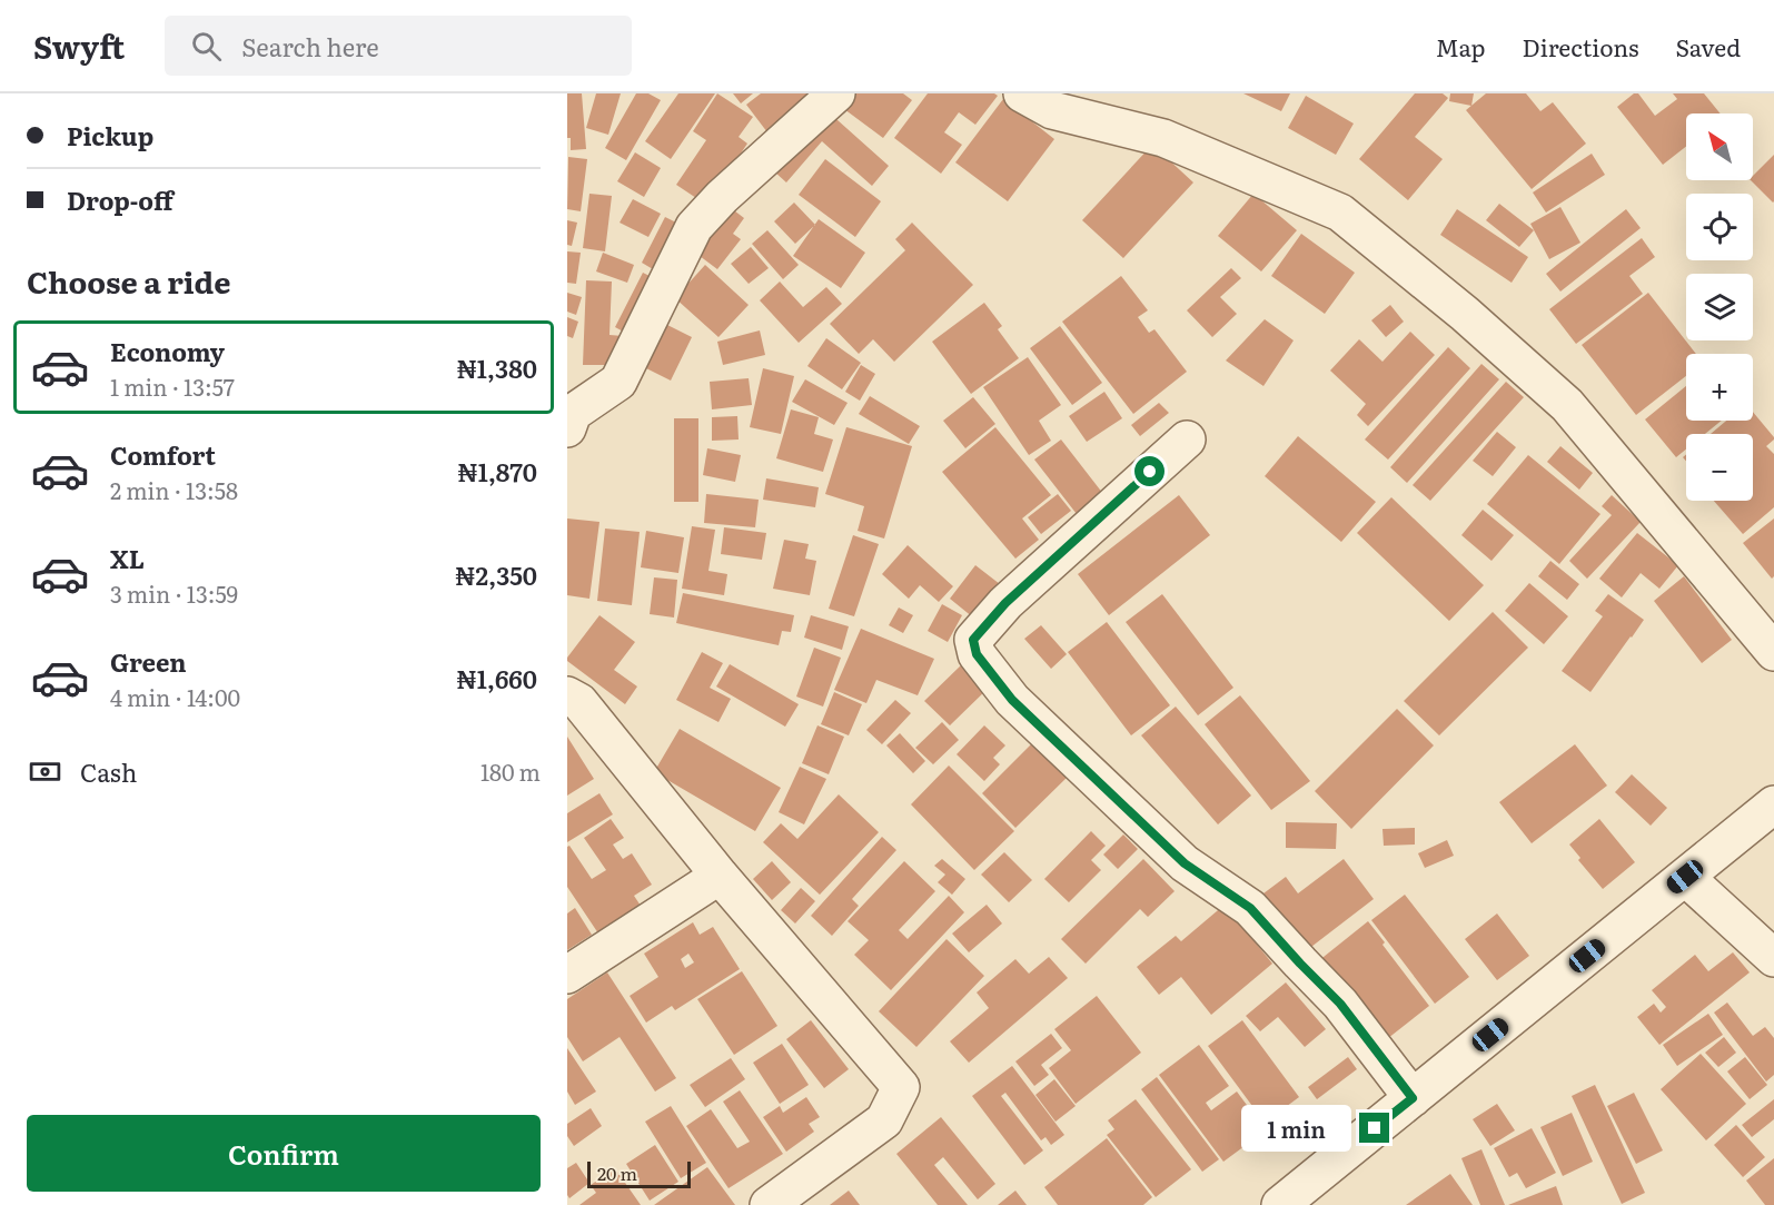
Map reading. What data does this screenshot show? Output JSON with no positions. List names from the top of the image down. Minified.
{"scale_bar":"20 m","north":"top left","page":{"header":"Swyft","search":"Search here","nav":["Map","Directions","Saved"],"banner":["Pickup","Drop-off"],"map_buttons":["+","−"],"heading":"Choose a ride","list":[{"name":"Economy","note":"1 min · 13:57","value":"₦1,380"},{"name":"Comfort","note":"2 min · 13:58","value":"₦1,870"},{"name":"XL","note":"3 min · 13:59","value":"₦2,350"},{"name":"Green","note":"4 min · 14:00","value":"₦1,660"}],"pay":["Cash","180 m"],"buttons":"Confirm","bubble":"1 min","scale":"20 m"}}
